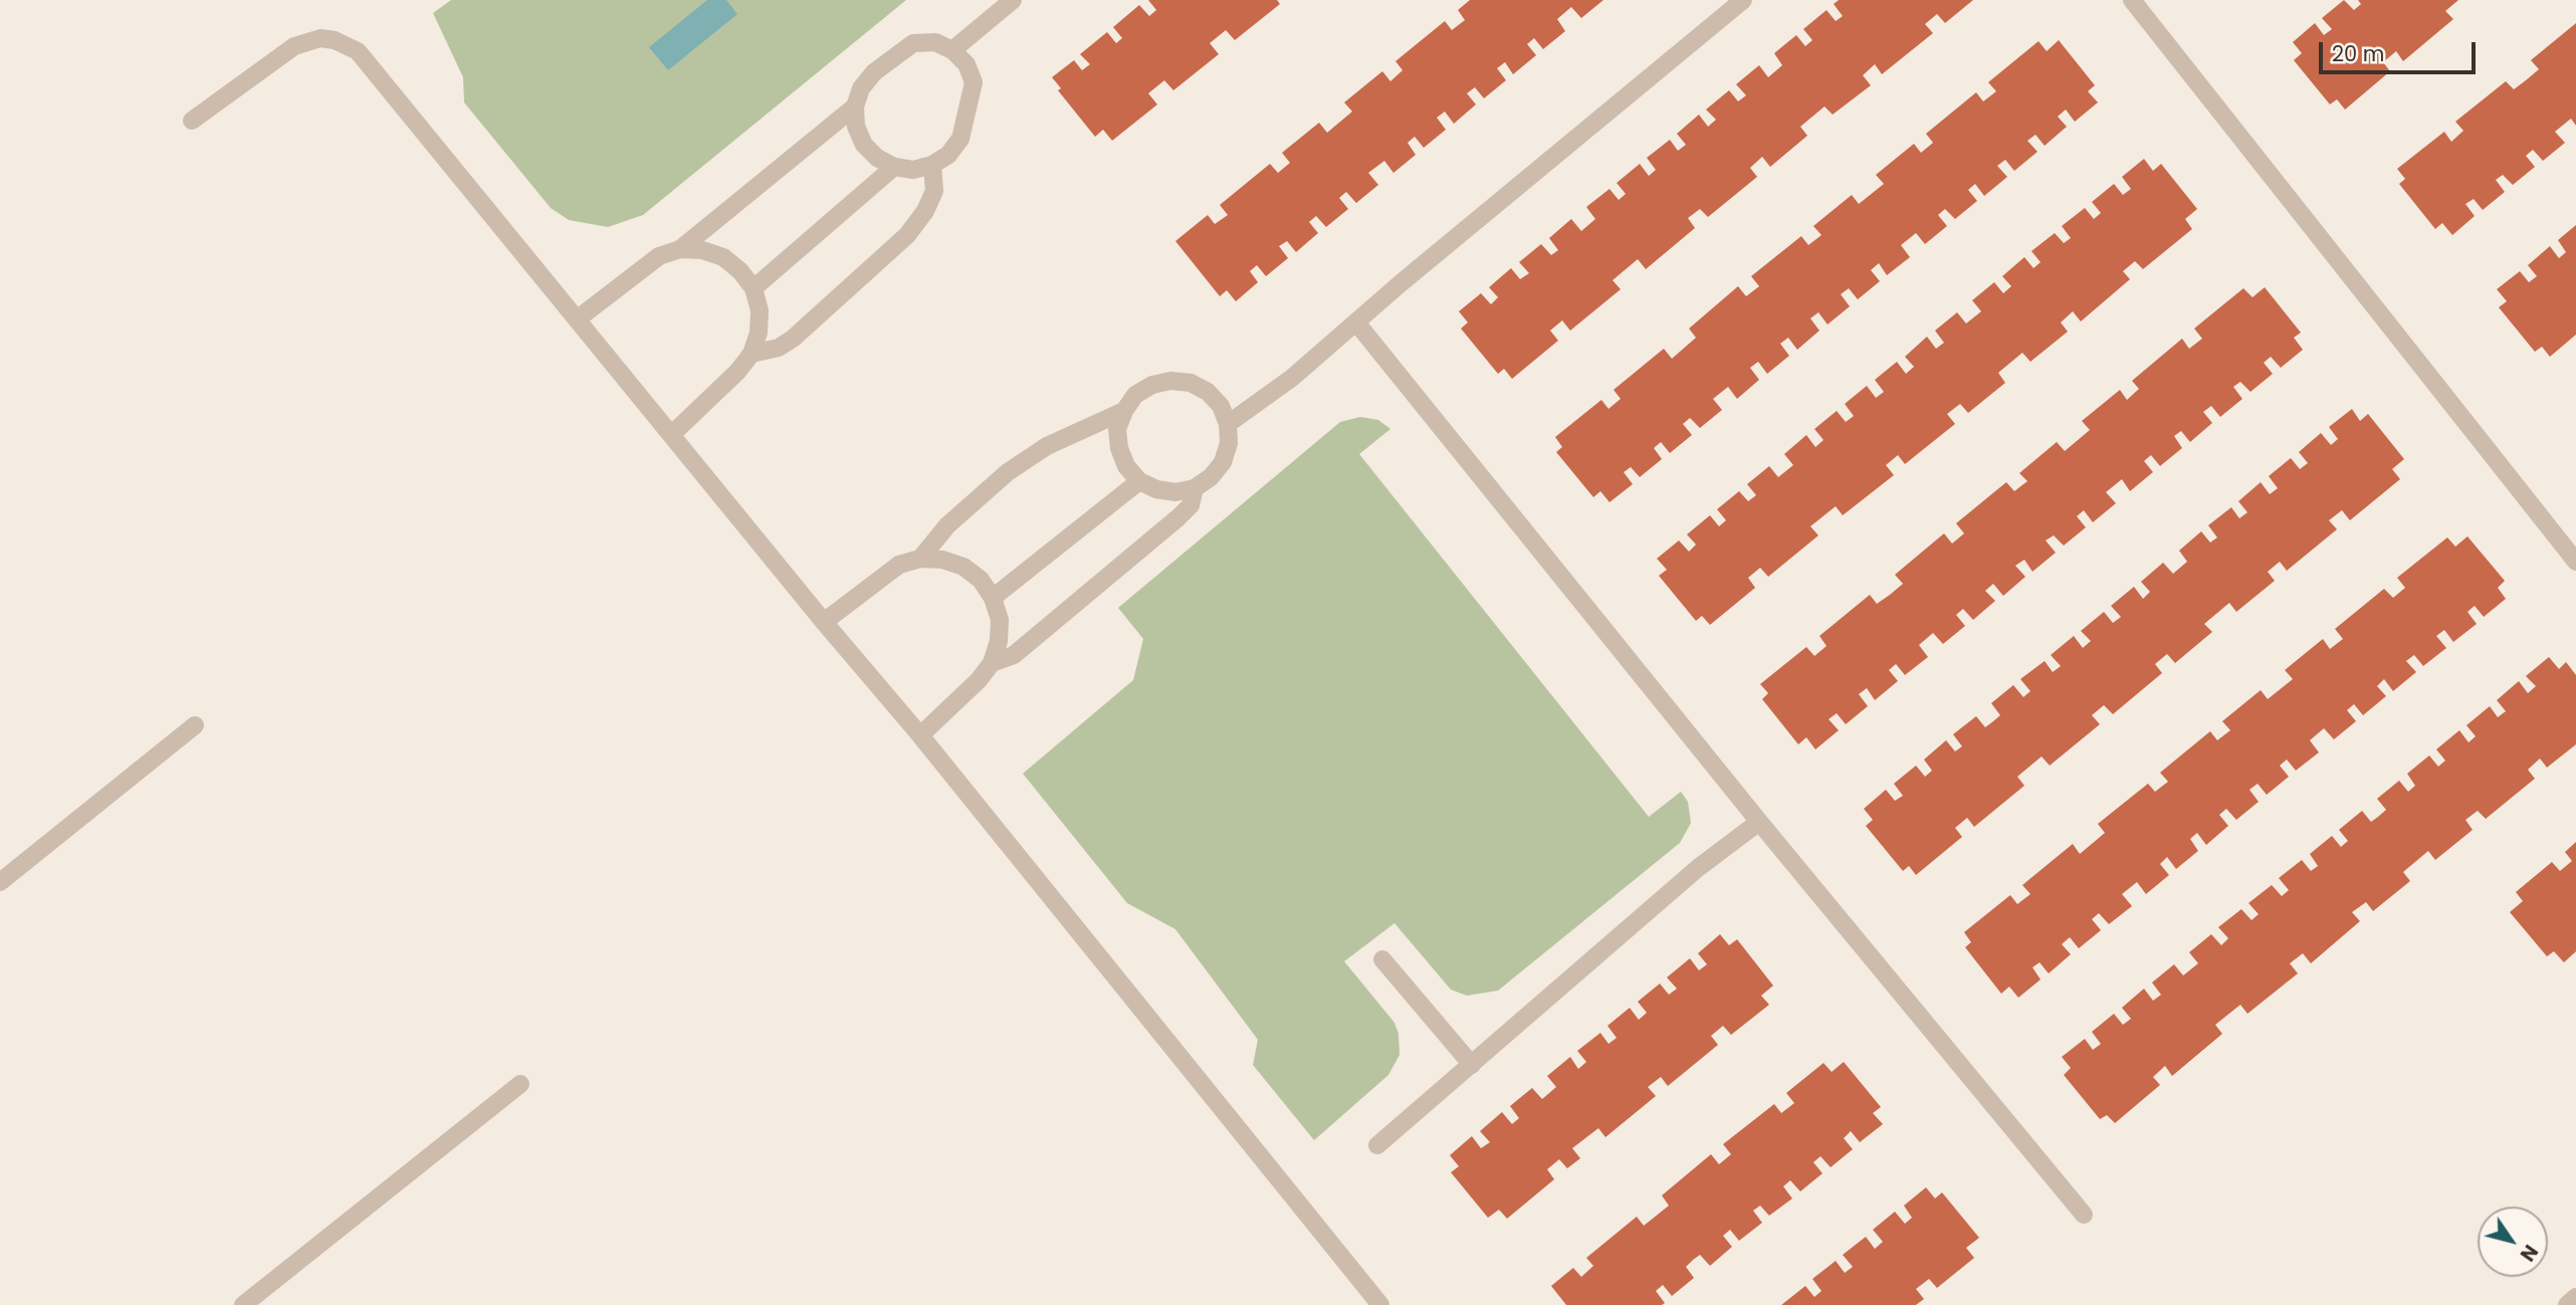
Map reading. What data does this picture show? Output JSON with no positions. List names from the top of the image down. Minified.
{"scale_bar":"20 m","north":"bottom right"}
